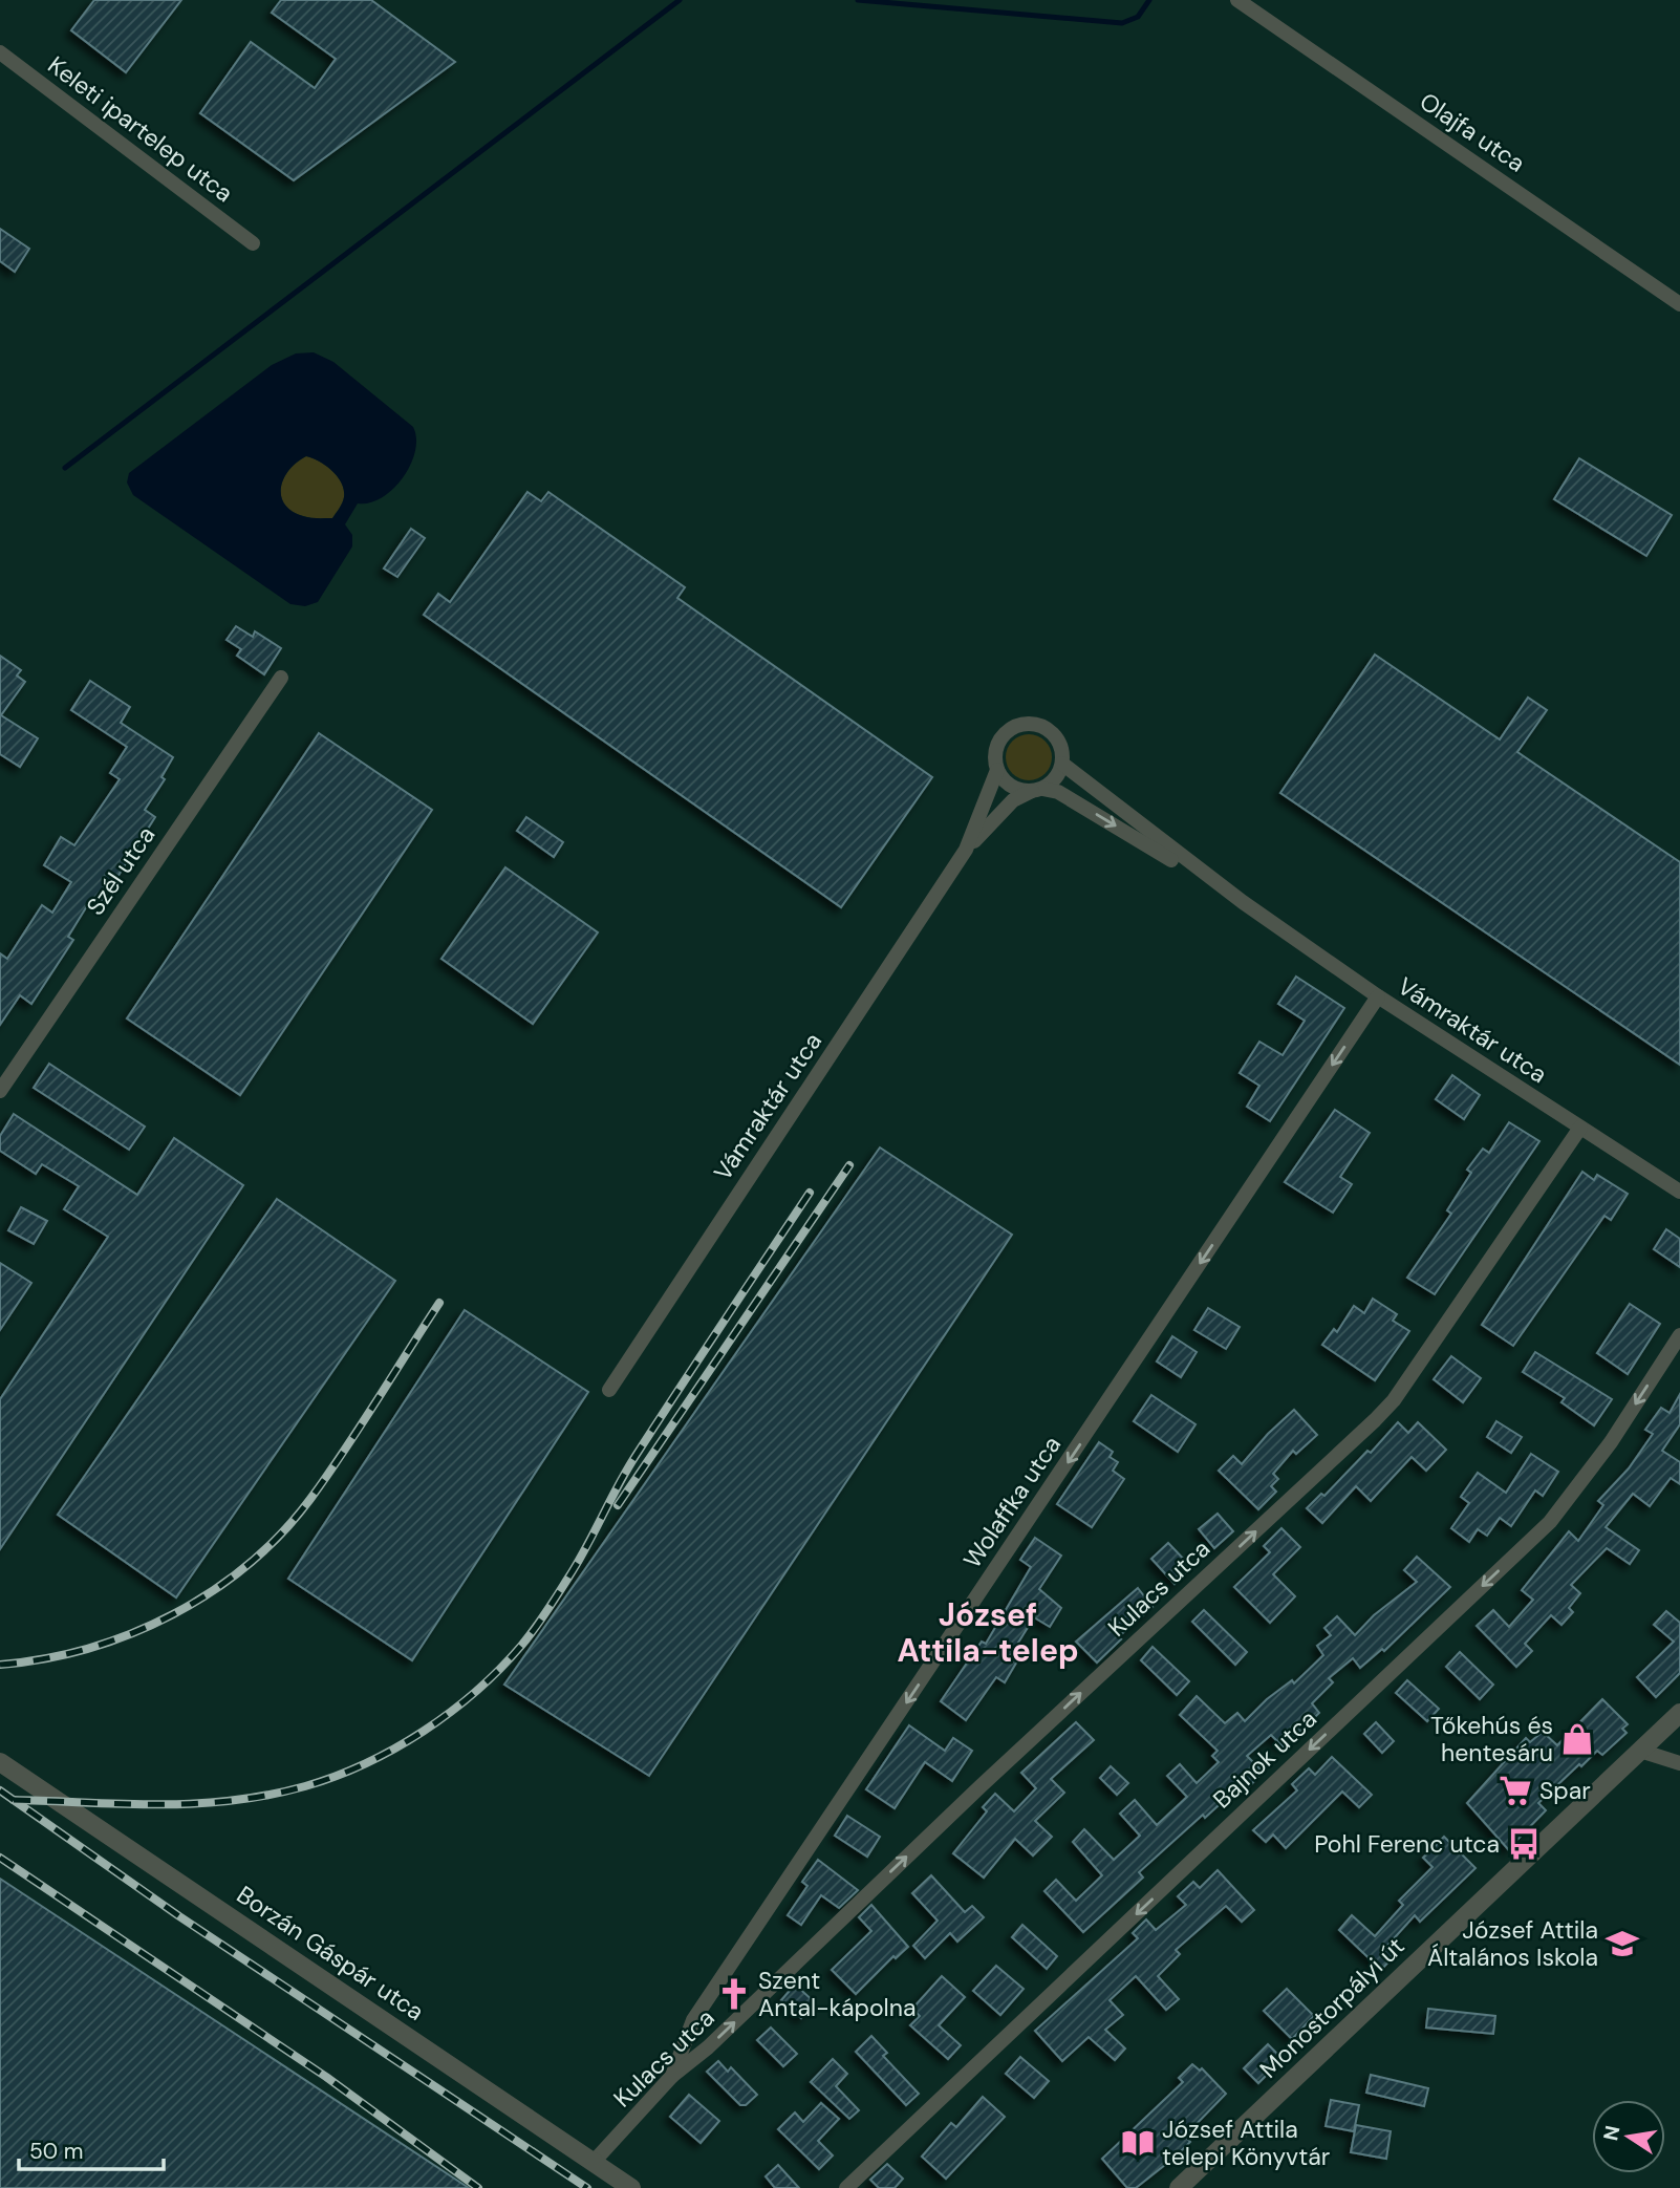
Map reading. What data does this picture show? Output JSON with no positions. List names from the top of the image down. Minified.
{"streets":{"street":["Keleti ipartelep utca","Olajfa utca","Szél utca","Vámraktár utca","Wolaffka utca","Kulacs utca","Bajnok utca","Borzán Gáspár utca","Monostorpályi út"]},"crossings":[["Vámraktár utca","Wolaffka utca"],["Vámraktár utca","Kulacs utca"],["Wolaffka utca","Kulacs utca"],["Kulacs utca","Borzán Gáspár utca"]],"one_way":["Wolaffka utca","Kulacs utca","Bajnok utca"],"districts":["József Attila-telep"],"places":{"shop":["Tőkehús és hentesáru"],"supermarket":["Spar"],"bus stop":["Pohl Ferenc utca"],"school or university":["József Attila Általános Iskola"],"church":["Szent Antal-kápolna"],"library":["József Attila telepi Könyvtár"]},"scale_bar":"50 m","north":"left"}
